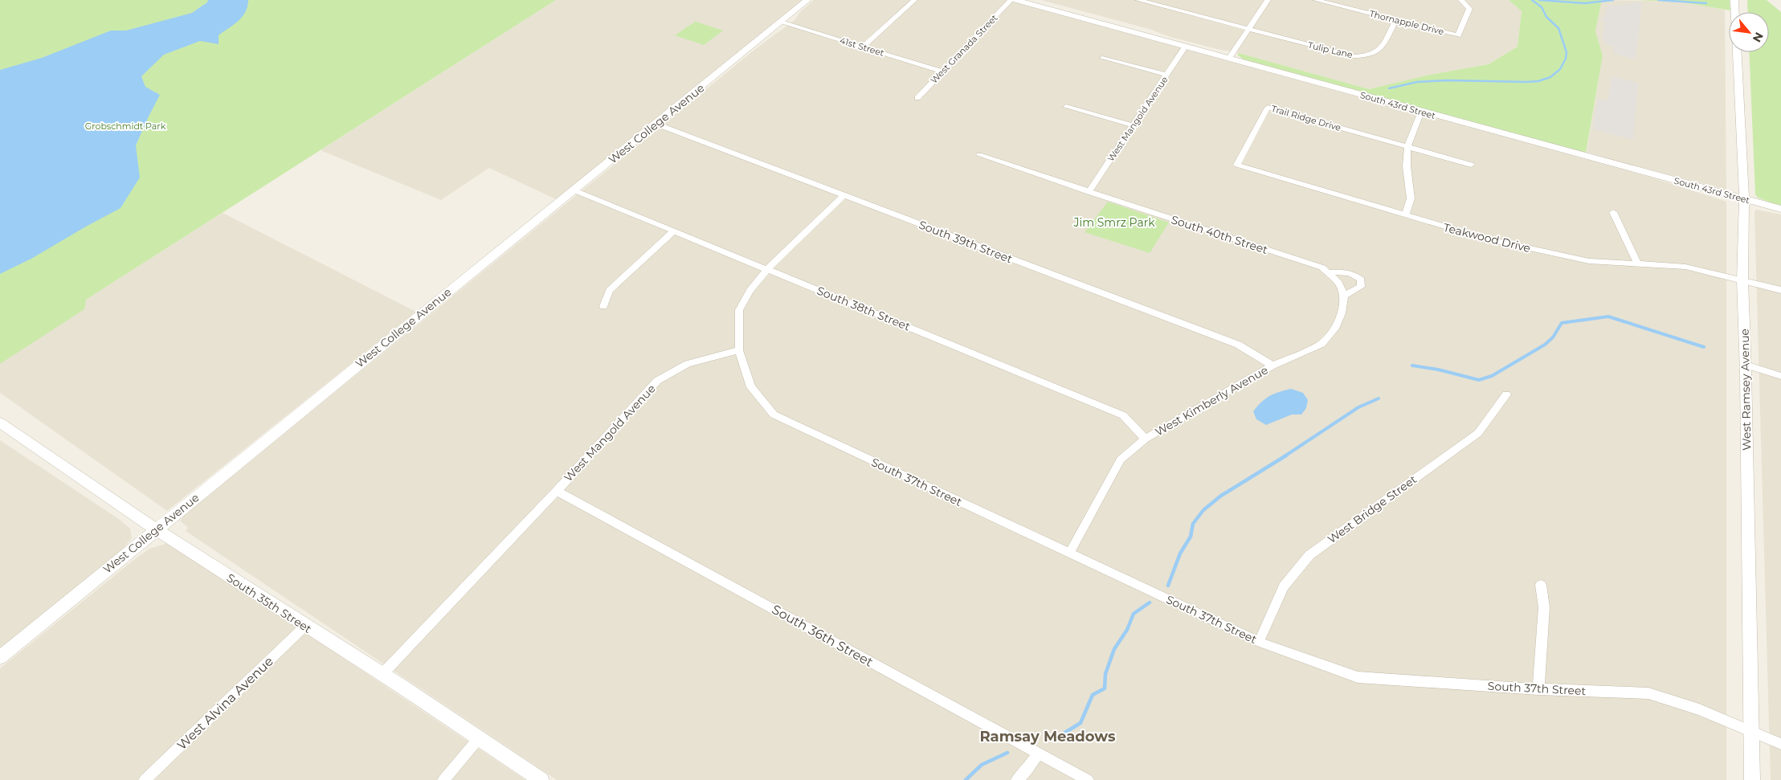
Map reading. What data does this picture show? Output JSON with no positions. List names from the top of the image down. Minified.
{"streets":{"street":["Thornapple Drive","41st Street","West Granada Street","Tulip Lane","South 43rd Street","Trail Ridge Drive","West Mangold Avenue","West College Avenue","South 40th Street","Teakwood Drive","South 39th Street","South 38th Street","West Ramsey Avenue","West Kimberly Avenue","South 37th Street","West Bridge Street","South 35th Street","South 36th Street","West Alvina Avenue"]},"crossings":[["Thornapple Drive","Tulip Lane"],["41st Street","West Granada Street"],["41st Street","West College Avenue"],["South 43rd Street","West Mangold Avenue"],["South 43rd Street","West Ramsey Avenue"],["Trail Ridge Drive","Teakwood Drive"],["West Mangold Avenue","South 40th Street"],["West Mangold Avenue","South 37th Street"],["West Mangold Avenue","South 35th Street"],["West Mangold Avenue","South 36th Street"],["West College Avenue","South 39th Street"],["West College Avenue","South 38th Street"],["West College Avenue","South 35th Street"],["South 40th Street","West Kimberly Avenue"],["Teakwood Drive","West Ramsey Avenue"],["South 39th Street","West Kimberly Avenue"],["South 38th Street","West Kimberly Avenue"],["West Ramsey Avenue","South 37th Street"],["West Kimberly Avenue","South 37th Street"],["South 37th Street","West Bridge Street"],["South 35th Street","West Alvina Avenue"]],"districts":["Ramsay Meadows"],"parks":["Grobschmidt Park","Jim Smrz Park"],"north":"bottom right"}
